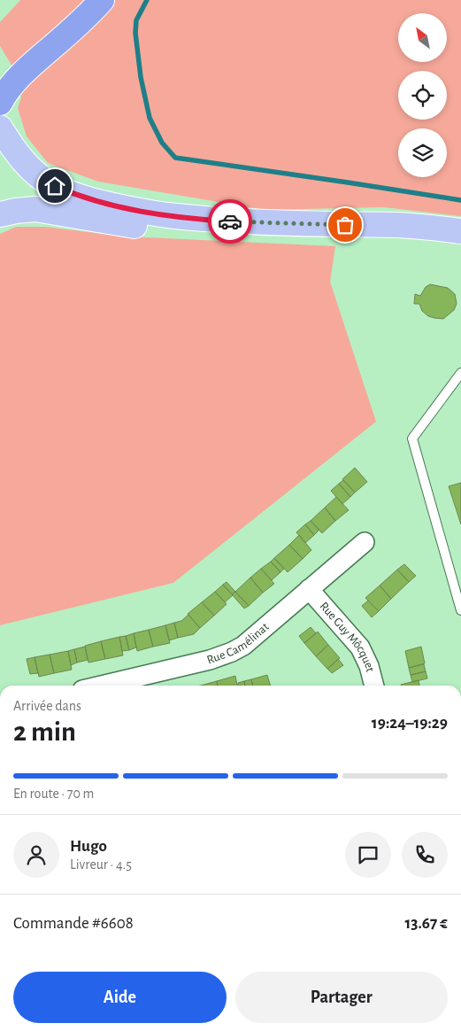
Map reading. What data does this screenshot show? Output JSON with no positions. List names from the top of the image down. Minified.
{"streets":{"street":["Rue Guy Môcquet","Rue Camélinat"]},"crossings":[["Rue Guy Môcquet","Rue Camélinat"]],"north":"top left","page":{"heading":["2 min","Arrivée dans","19:24–19:29"],"panel":["Hugo","Livreur · 4.5","Commande #6608","13.67 €"],"bar":"En route · 70 m","buttons":["Aide","Partager"]}}
